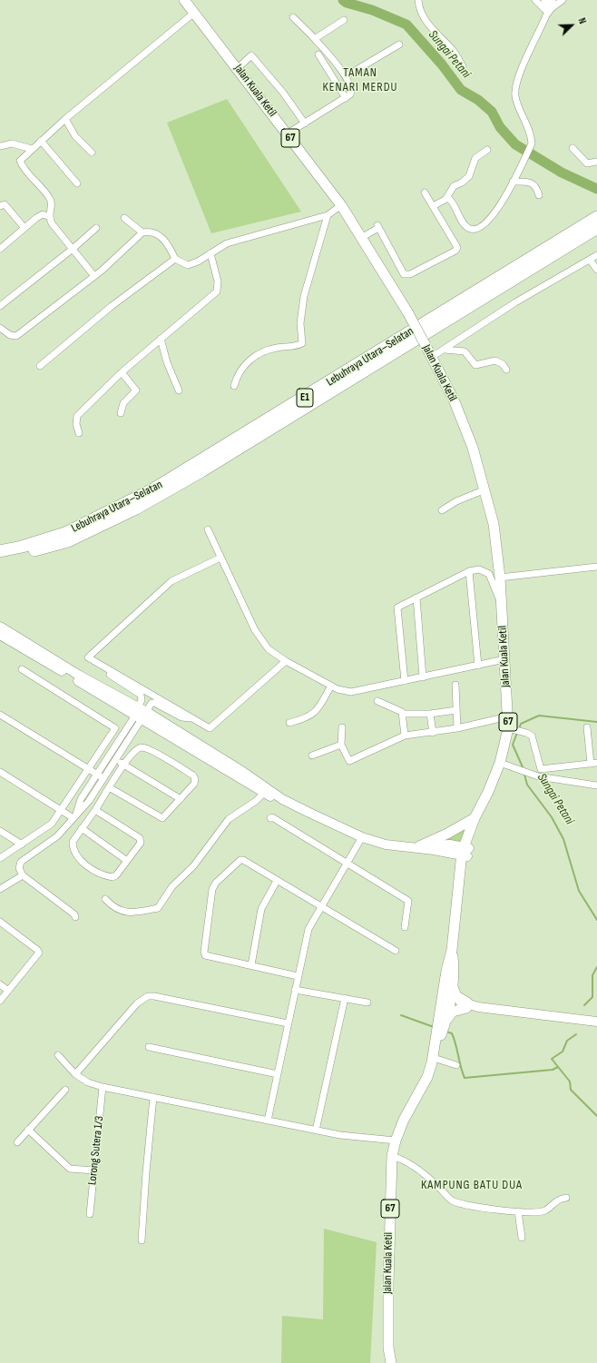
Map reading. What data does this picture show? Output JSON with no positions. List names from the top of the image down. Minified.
{"streets":{"highway":["Lebuhraya Utara–Selatan","E1"],"main road":["Jalan Kuala Ketil","67"],"street":["Lorong Sutera 1/3"]},"districts":["TAMAN KENARI MERDU","KAMPUNG BATU DUA"],"water":["Sungai Petani"],"north":"top right"}
